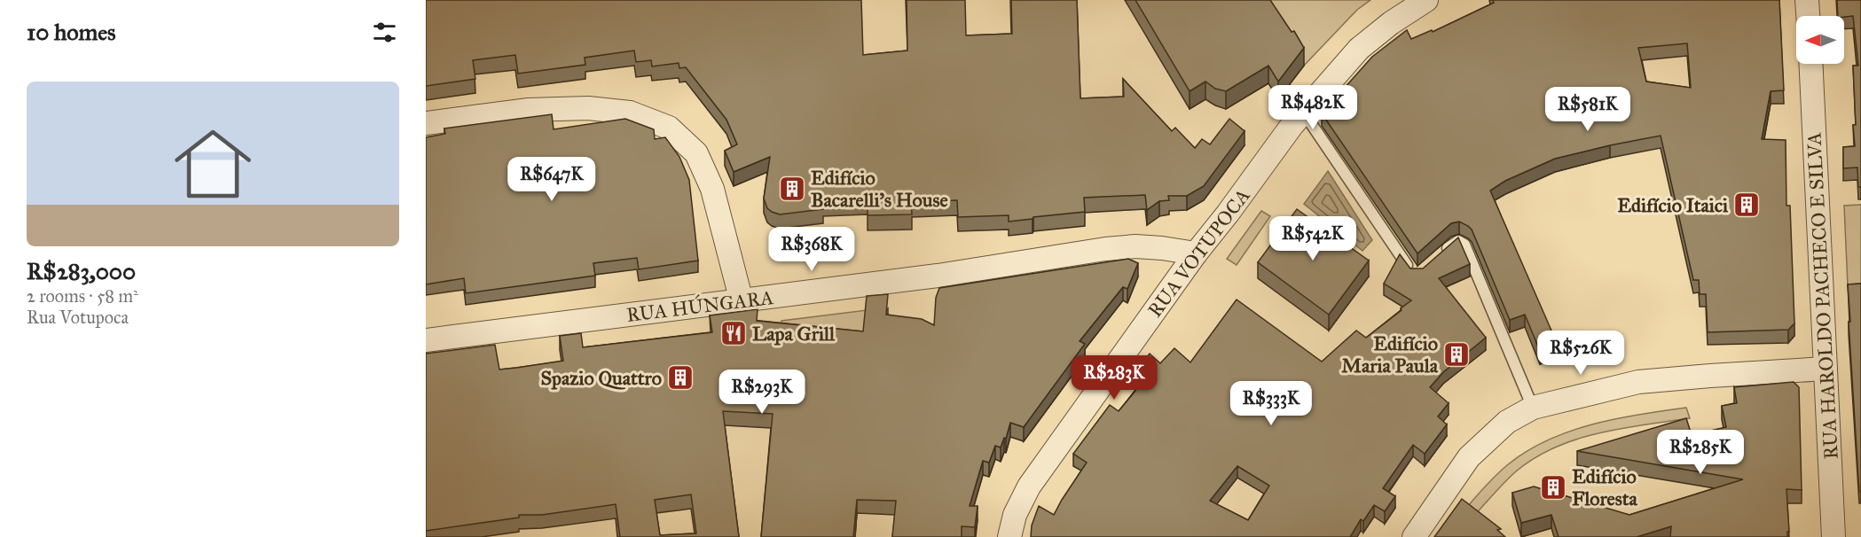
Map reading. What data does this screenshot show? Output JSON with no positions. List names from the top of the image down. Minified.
{"streets":{"street":["RUA VOTUPOCA","RUA HAROLDO PACHECO E SILVA","RUA HÚNGARA"]},"crossings":[["RUA VOTUPOCA","RUA HÚNGARA"]],"places":{"building":["Edifício Bacarelli's House","Edifício Itaici","Edifício Maria Paula","Spazio Quattro","Edifício Floresta"],"restaurant":["Lapa Grill"]},"north":"left","page":{"heading":"10 homes","list":[{"name":"R$283,000","note":"2 rooms · 58 m² · Rua Votupoca"}],"price":["R$482K","R$581K","R$647K","R$542K","R$368K","R$526K","R$283K","R$293K","R$333K","R$285K"]}}
